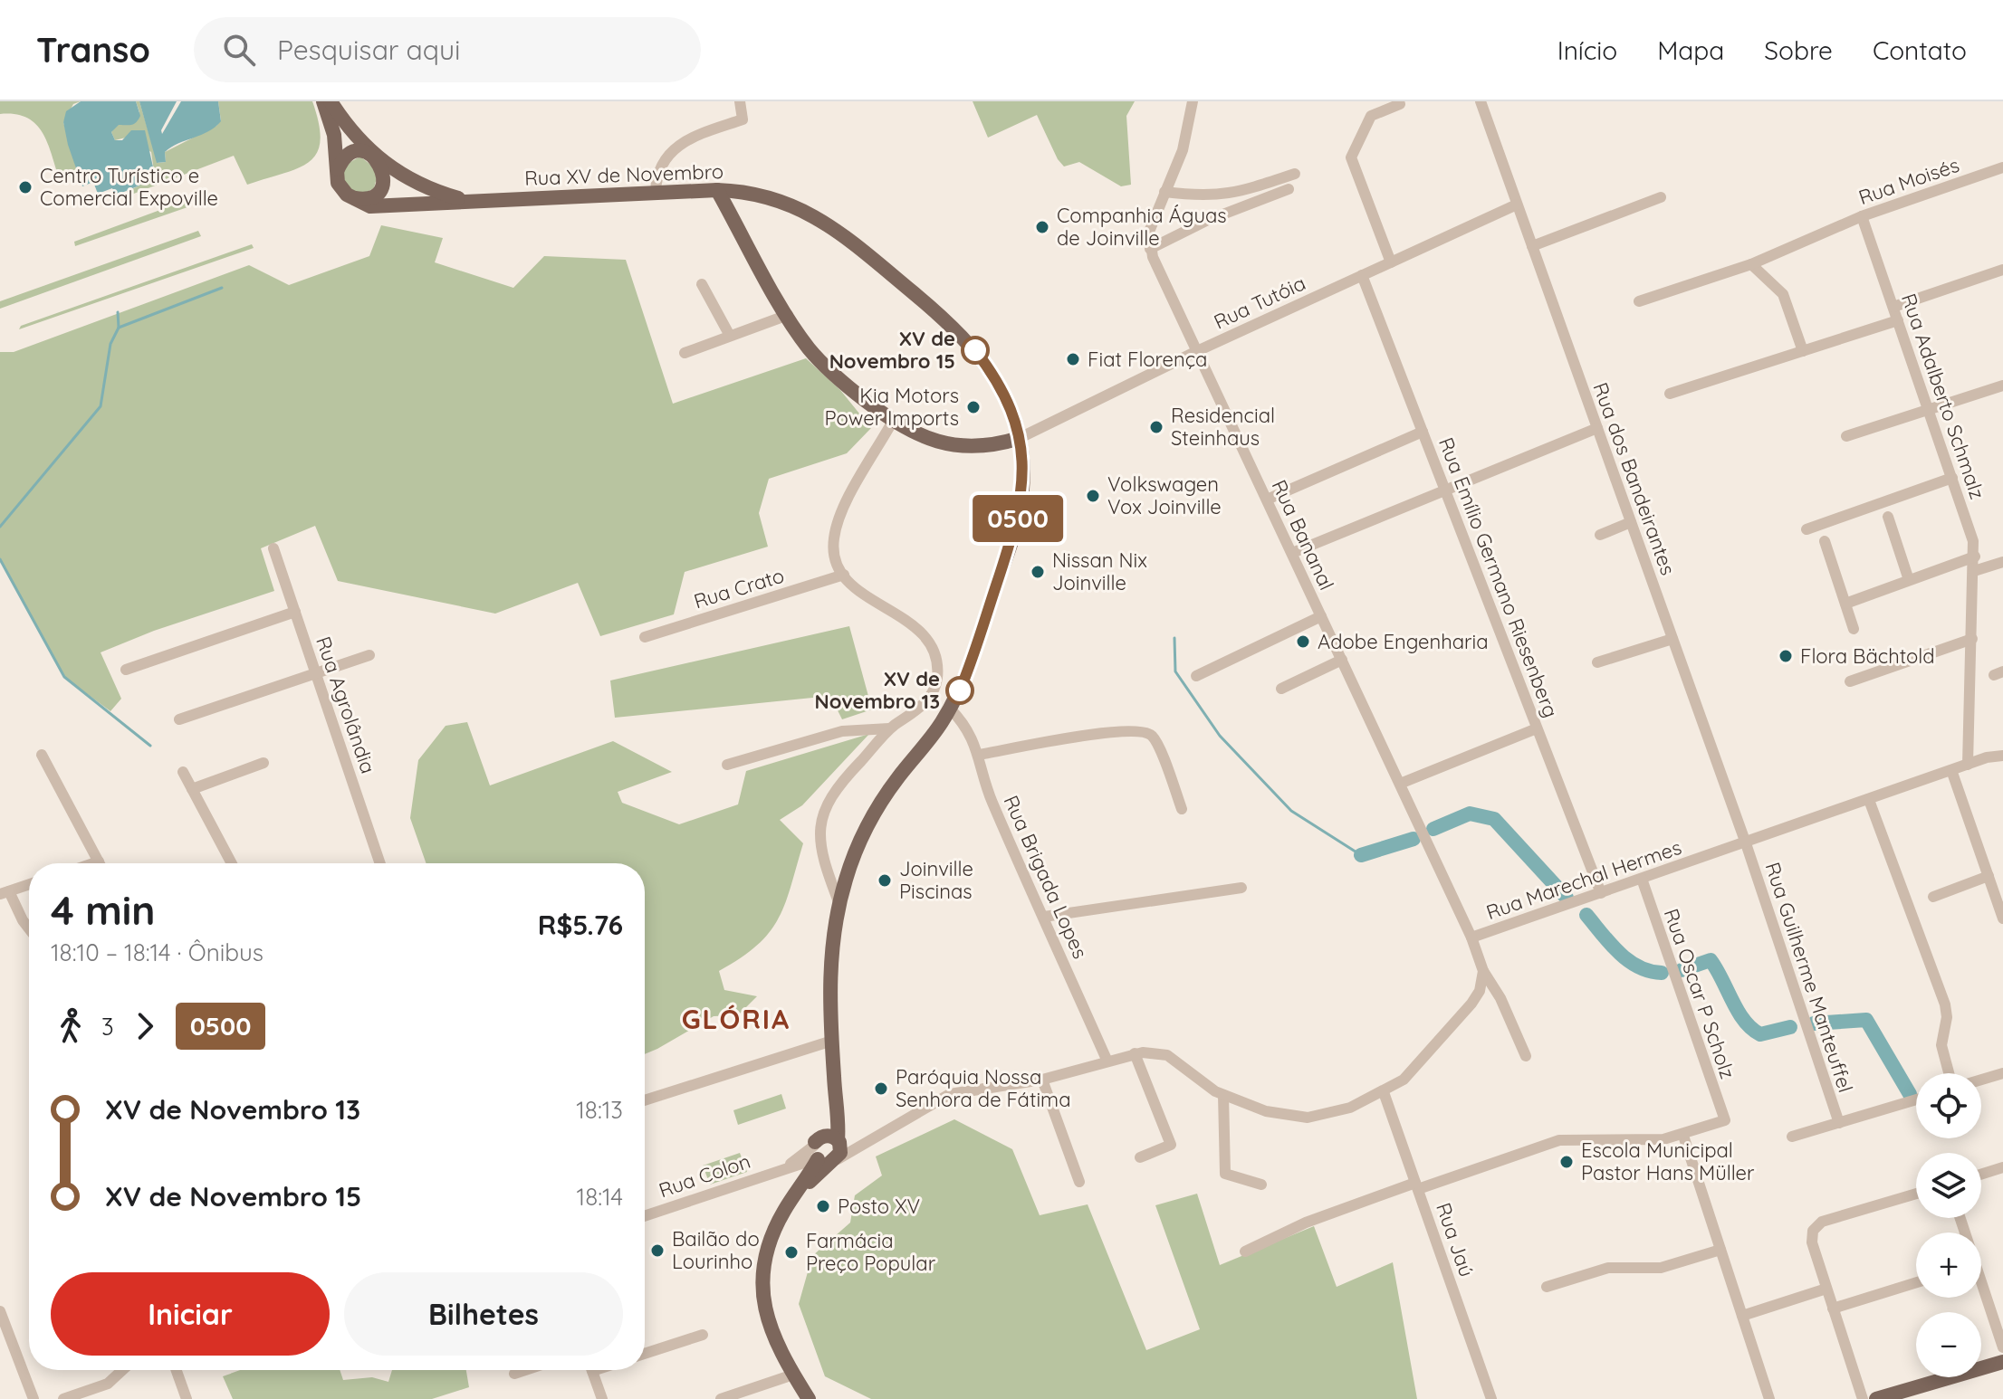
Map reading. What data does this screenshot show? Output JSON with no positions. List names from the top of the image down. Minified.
{"streets":{"main road":["Rua XV de Novembro"],"street":["Rua Moisés","Rua Tutóia","Rua Adalberto Schmalz","Rua dos Bandeirantes","Rua Bananal","Rua Emílio Germano Riesenberg","Rua Crato","Rua Agrolândia","Rua Brigada Lopes","Rua Marechal Hermes","Rua Guilherme Manteuffel","Rua Oscar P Scholz","Rua Colon","Rua Jaú"]},"crossings":[["Rua XV de Novembro","Rua Tutóia"],["Rua XV de Novembro","Rua Brigada Lopes"],["Rua XV de Novembro","Rua Colon"],["Rua Moisés","Rua Adalberto Schmalz"],["Rua Tutóia","Rua dos Bandeirantes"],["Rua Tutóia","Rua Bananal"],["Rua Tutóia","Rua Emílio Germano Riesenberg"],["Rua Adalberto Schmalz","Rua Marechal Hermes"],["Rua dos Bandeirantes","Rua Marechal Hermes"],["Rua dos Bandeirantes","Rua Guilherme Manteuffel"],["Rua Bananal","Rua Marechal Hermes"],["Rua Emílio Germano Riesenberg","Rua Marechal Hermes"],["Rua Marechal Hermes","Rua Guilherme Manteuffel"],["Rua Marechal Hermes","Rua Oscar P Scholz"]],"districts":["GLÓRIA"],"places":["Centro Turístico e Comercial Expoville","Companhia Águas de Joinville","XV de Novembro 15","Fiat Florença","Kia Motors Power Imports","Residencial Steinhaus","Volkswagen Vox Joinville","Nissan Nix Joinville","Adobe Engenharia","Flora Bächtold","XV de Novembro 13","Joinville Piscinas","Paróquia Nossa Senhora de Fátima","Escola Municipal Pastor Hans Müller","Posto XV","Bailão do Lourinho","Farmácia Preço Popular"],"lines":["bus line 0500"],"page":{"header":"Transo","search":"Pesquisar aqui","nav":["Início","Mapa","Sobre","Contato"],"on_map":"0500","heading":["4 min","18:10 – 18:14 · Ônibus","R$5.76"],"legs":["3","0500"],"list":[{"name":"XV de Novembro 13","value":"18:13"},{"name":"XV de Novembro 15","value":"18:14"}],"map_buttons":["+","−"],"buttons":["Iniciar","Bilhetes"]}}
